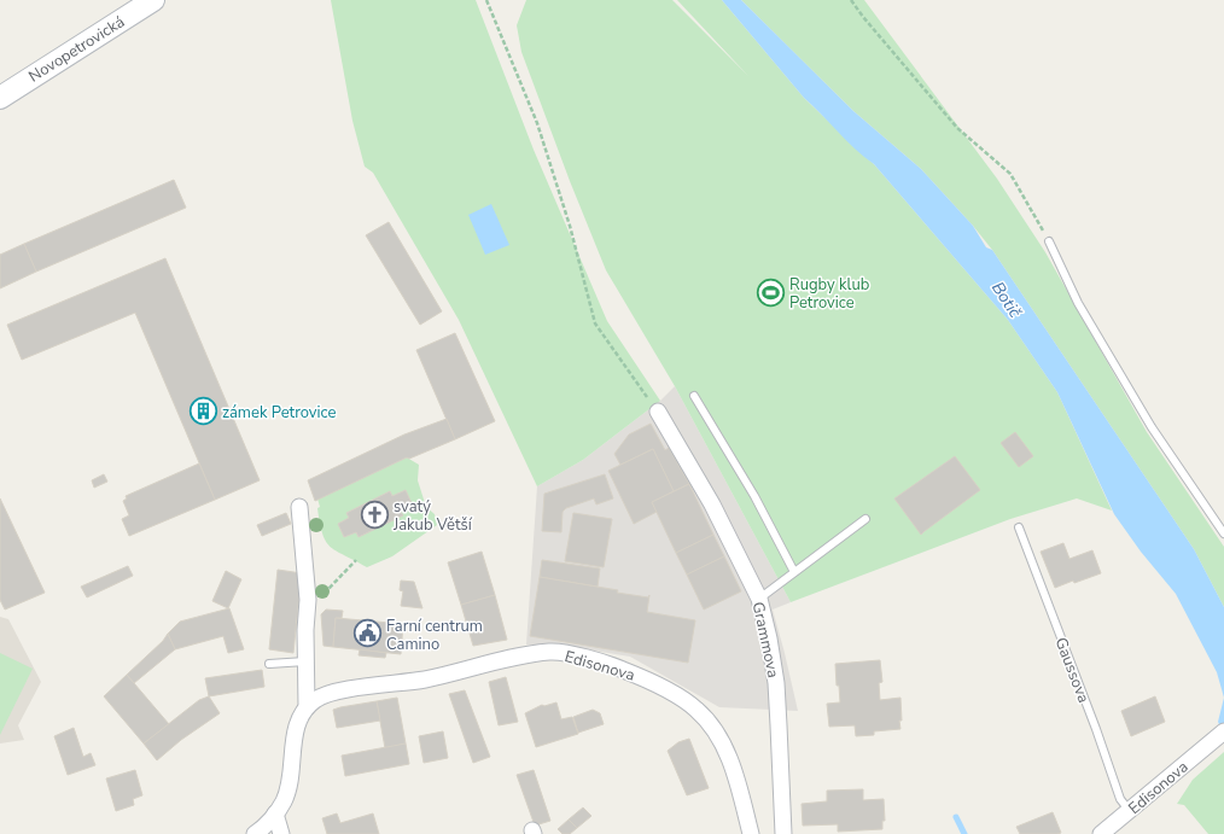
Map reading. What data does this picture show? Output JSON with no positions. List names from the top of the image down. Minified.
{"streets":{"main road":["Novopetrovická"],"street":["Grammova","Edisonova"],"lane":["Gaussova"]},"crossings":[["Edisonova","Gaussova"]],"water":["Botič"],"places":{"sports":["Rugby klub Petrovice"],"building":["zámek Petrovice"],"church":["svatý Jakub Větší"],"public building":["Farní centrum Camino"]}}
